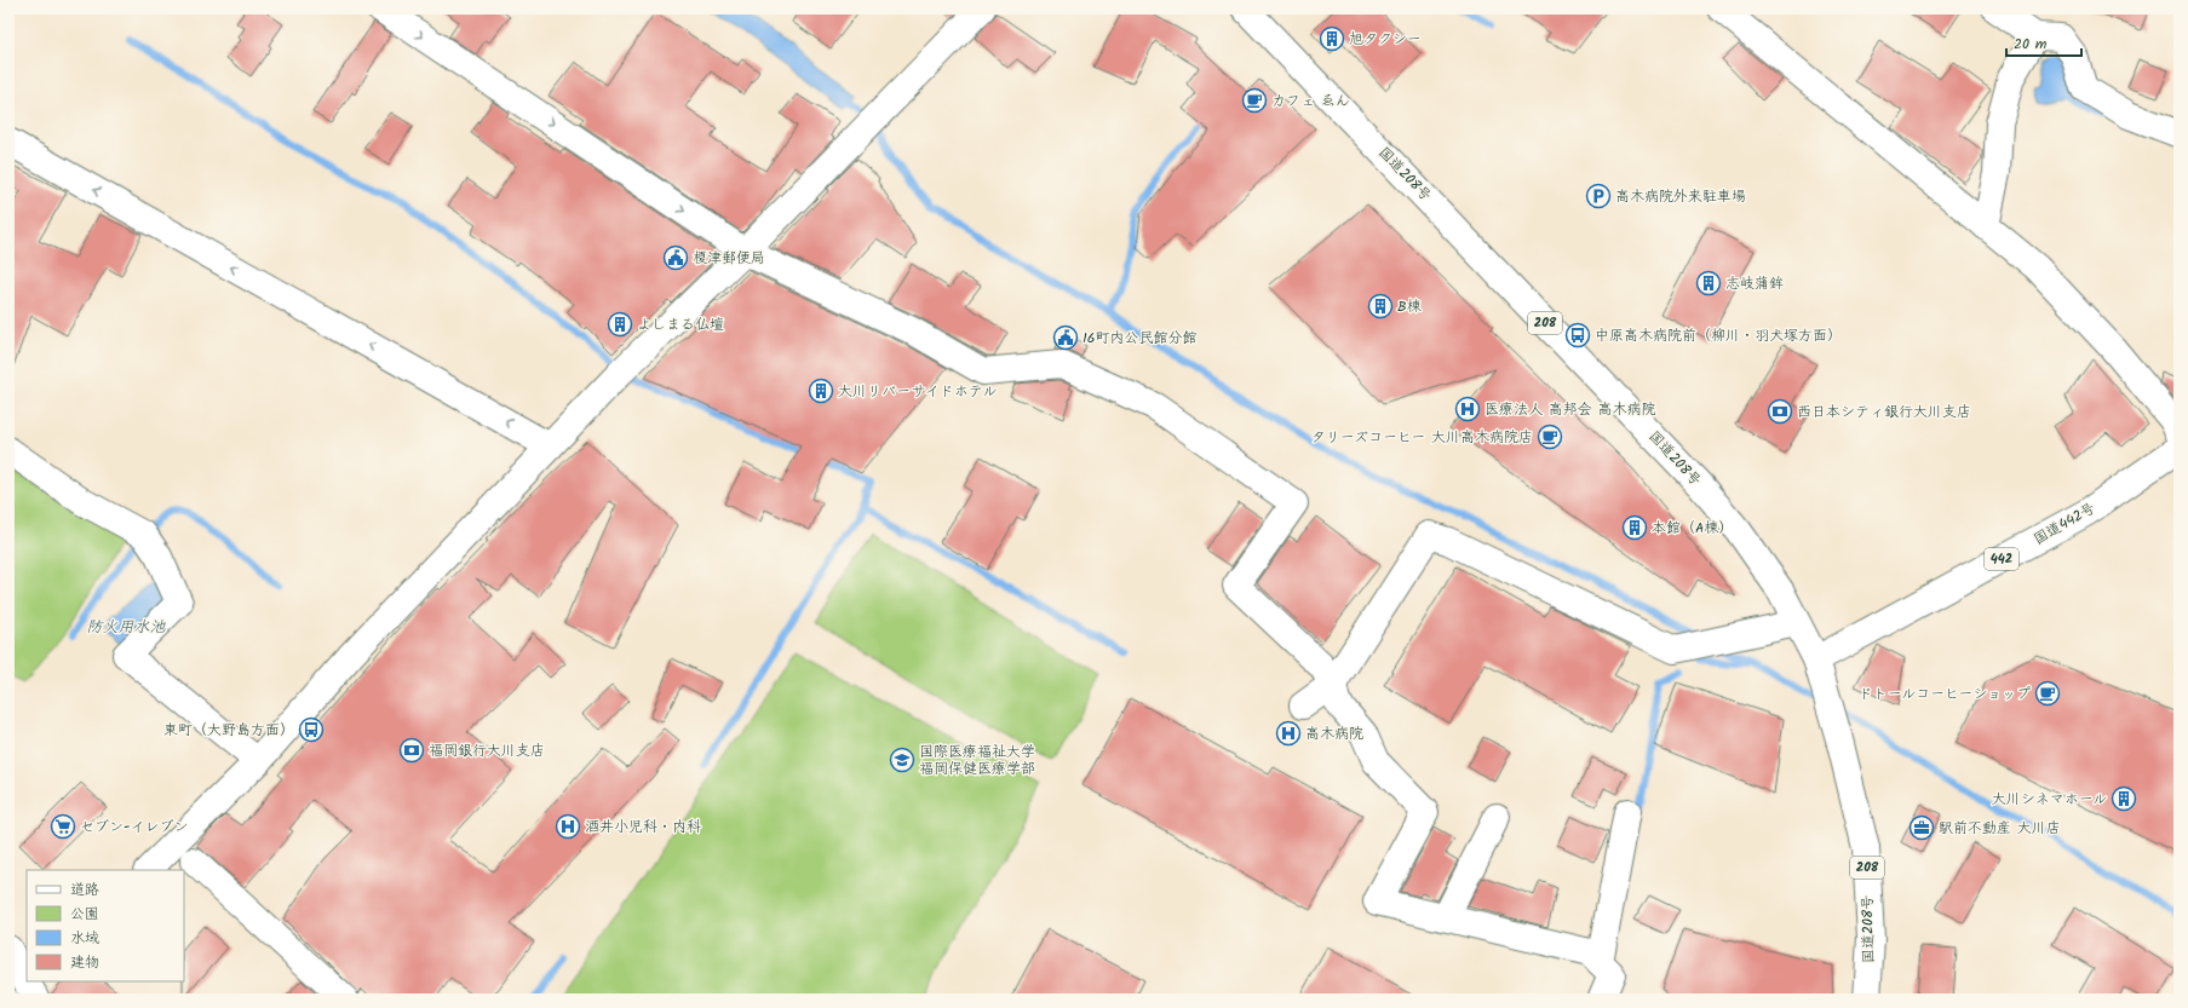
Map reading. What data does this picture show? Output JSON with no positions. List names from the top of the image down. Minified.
{"streets":{"main road":["国道208号","208","国道442号","442"]},"crossings":[["国道208号","国道442号"]],"water":["防火用水池"],"places":{"building":["旭タクシー","志岐蒲鉾","B棟","よしまる仏壇","大川リバーサイドホテル","本館（A棟）","大川シネマホール"],"cafe":["カフェ ゑん","タリーズコーヒー 大川高木病院店","ドトールコーヒーショップ"],"parking":["高木病院外来駐車場"],"public building":["榎津郵便局","16町内公民館分館"],"bus stop":["中原高木病院前（柳川・羽犬塚方面）","東町（大野島方面）"],"hospital":["医療法人 高邦会 高木病院","高木病院","酒井小児科・内科"],"bank":["西日本シティ銀行大川支店","福岡銀行大川支店"],"school or university":["国際医療福祉大学 福岡保健医療学部"],"supermarket":["セブン-イレブン"],"office":["駅前不動産 大川店"]},"legend":["道路","公園","水域","建物"],"scale_bar":"20 m"}
